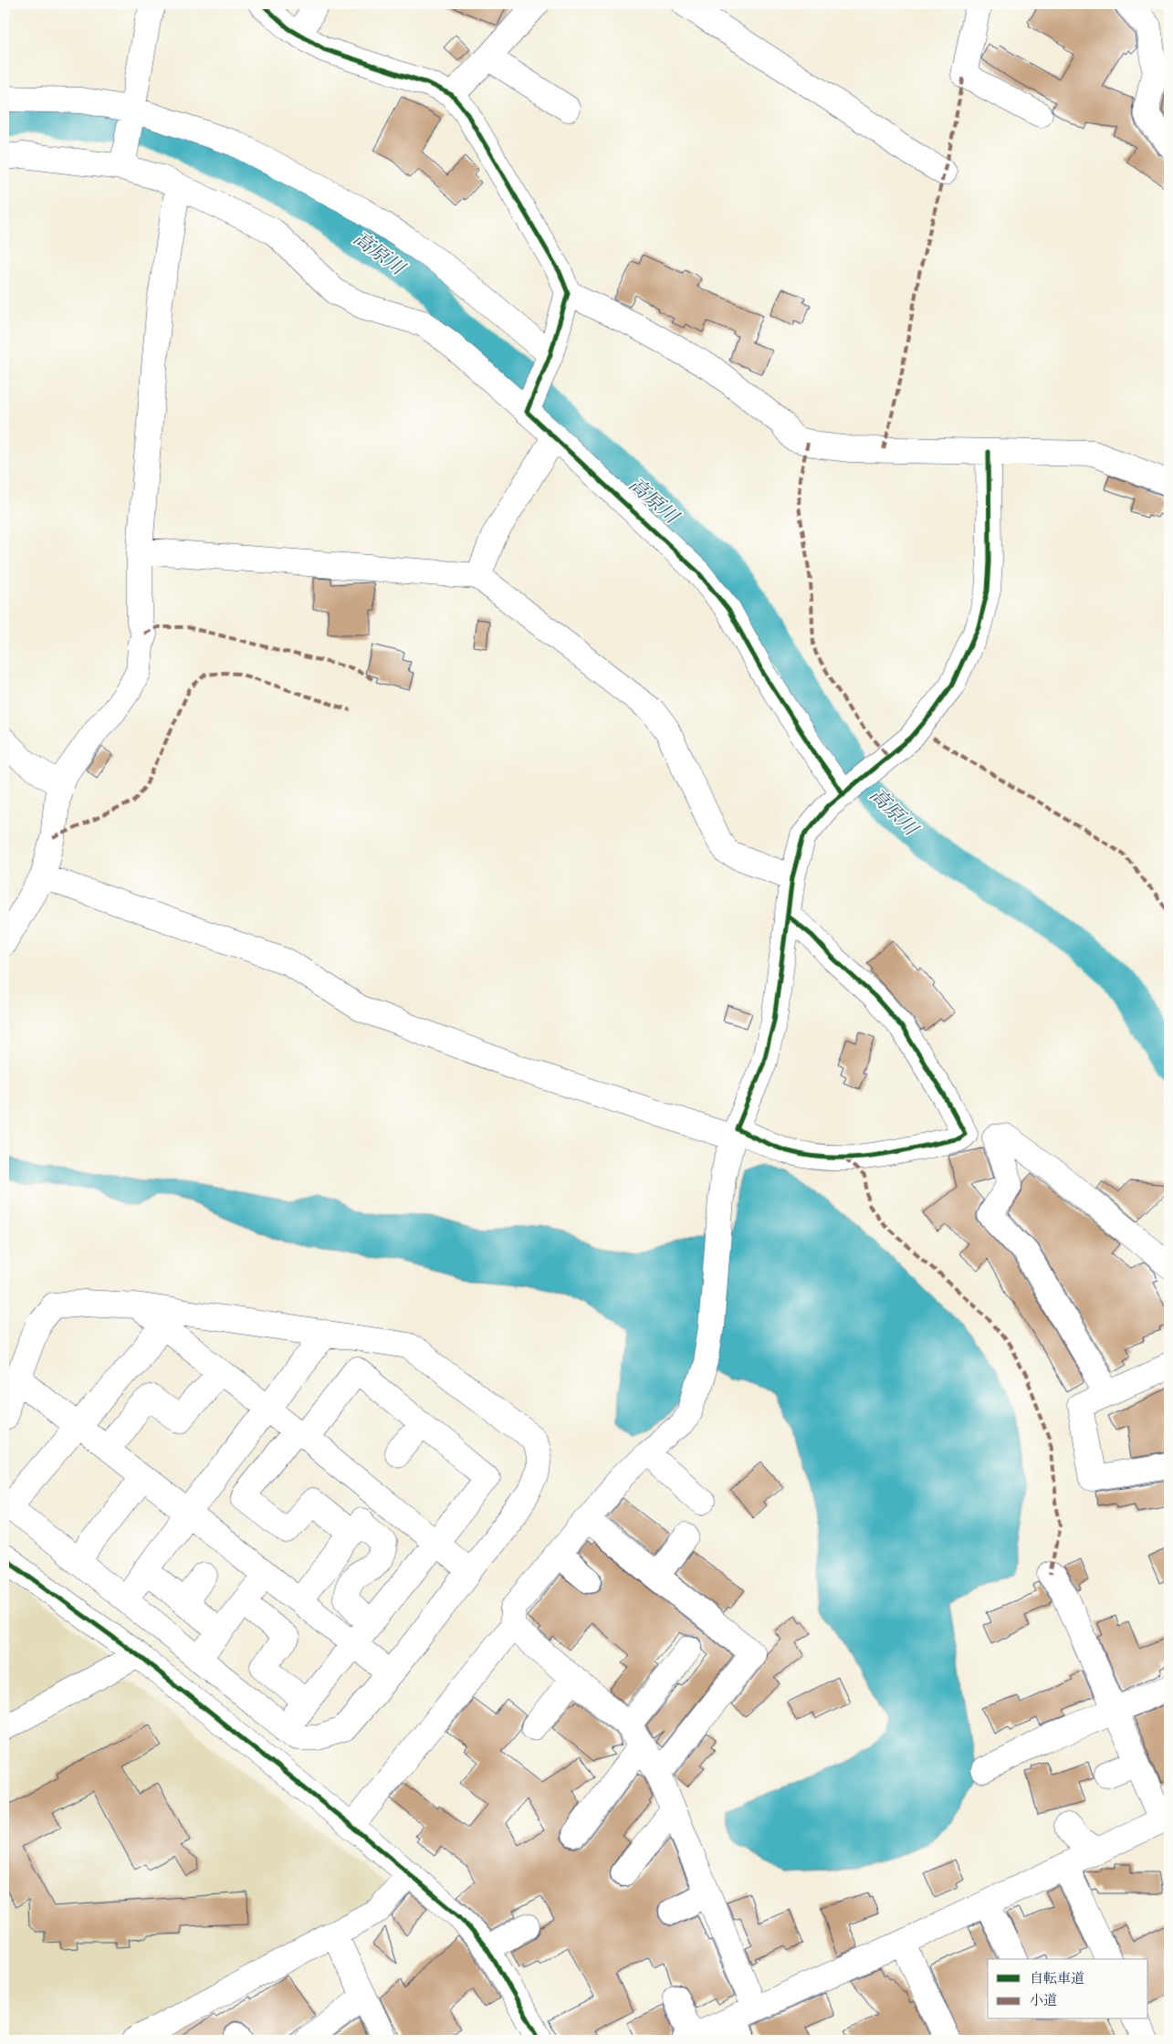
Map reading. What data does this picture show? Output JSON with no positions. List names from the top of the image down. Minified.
{"water":["高原川"],"legend":["自転車道","小道"]}
